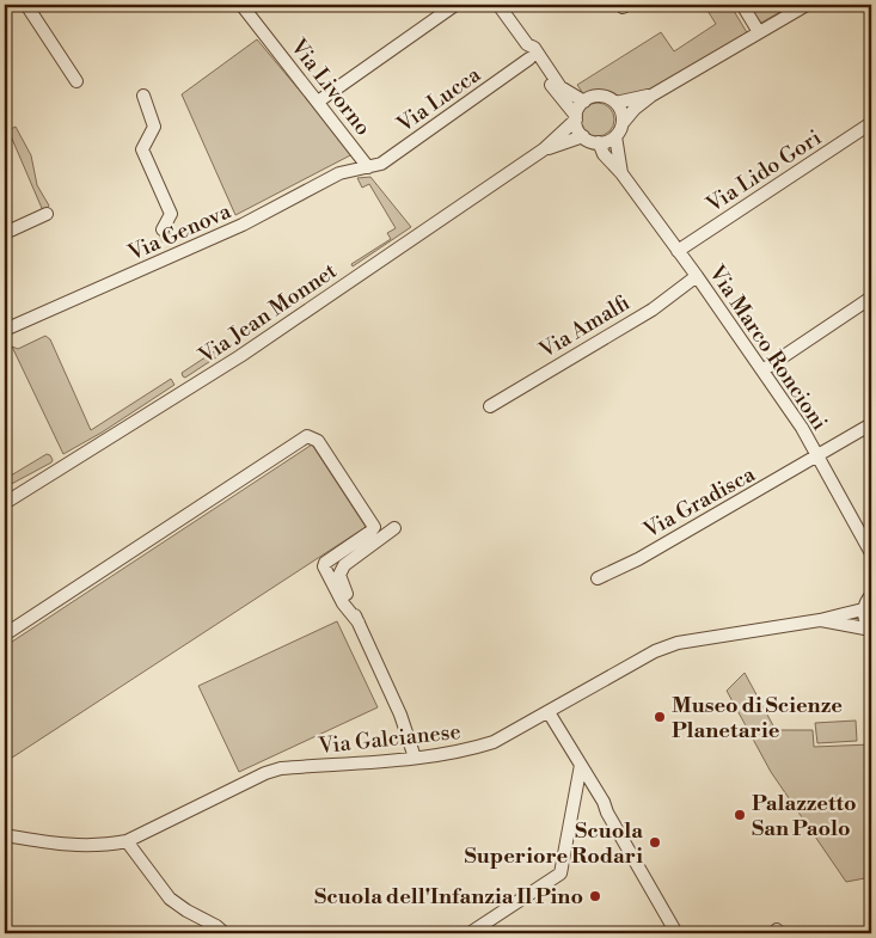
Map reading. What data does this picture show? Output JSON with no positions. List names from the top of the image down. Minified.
{"streets":{"street":["Via Livorno","Via Lucca","Via Lido Gori","Via Genova","Via Jean Monnet","Via Amalfi","Via Marco Roncioni","Via Gradisca","Via Galcianese"]},"crossings":[["Via Livorno","Via Lucca"],["Via Livorno","Via Genova"],["Via Lucca","Via Genova"],["Via Lido Gori","Via Marco Roncioni"],["Via Jean Monnet","Via Marco Roncioni"],["Via Amalfi","Via Marco Roncioni"],["Via Marco Roncioni","Via Gradisca"]],"places":["Museo di Scienze Planetarie","Palazzetto San Paolo","Scuola Superiore Rodari","Scuola dell'Infanzia Il Pino"]}
